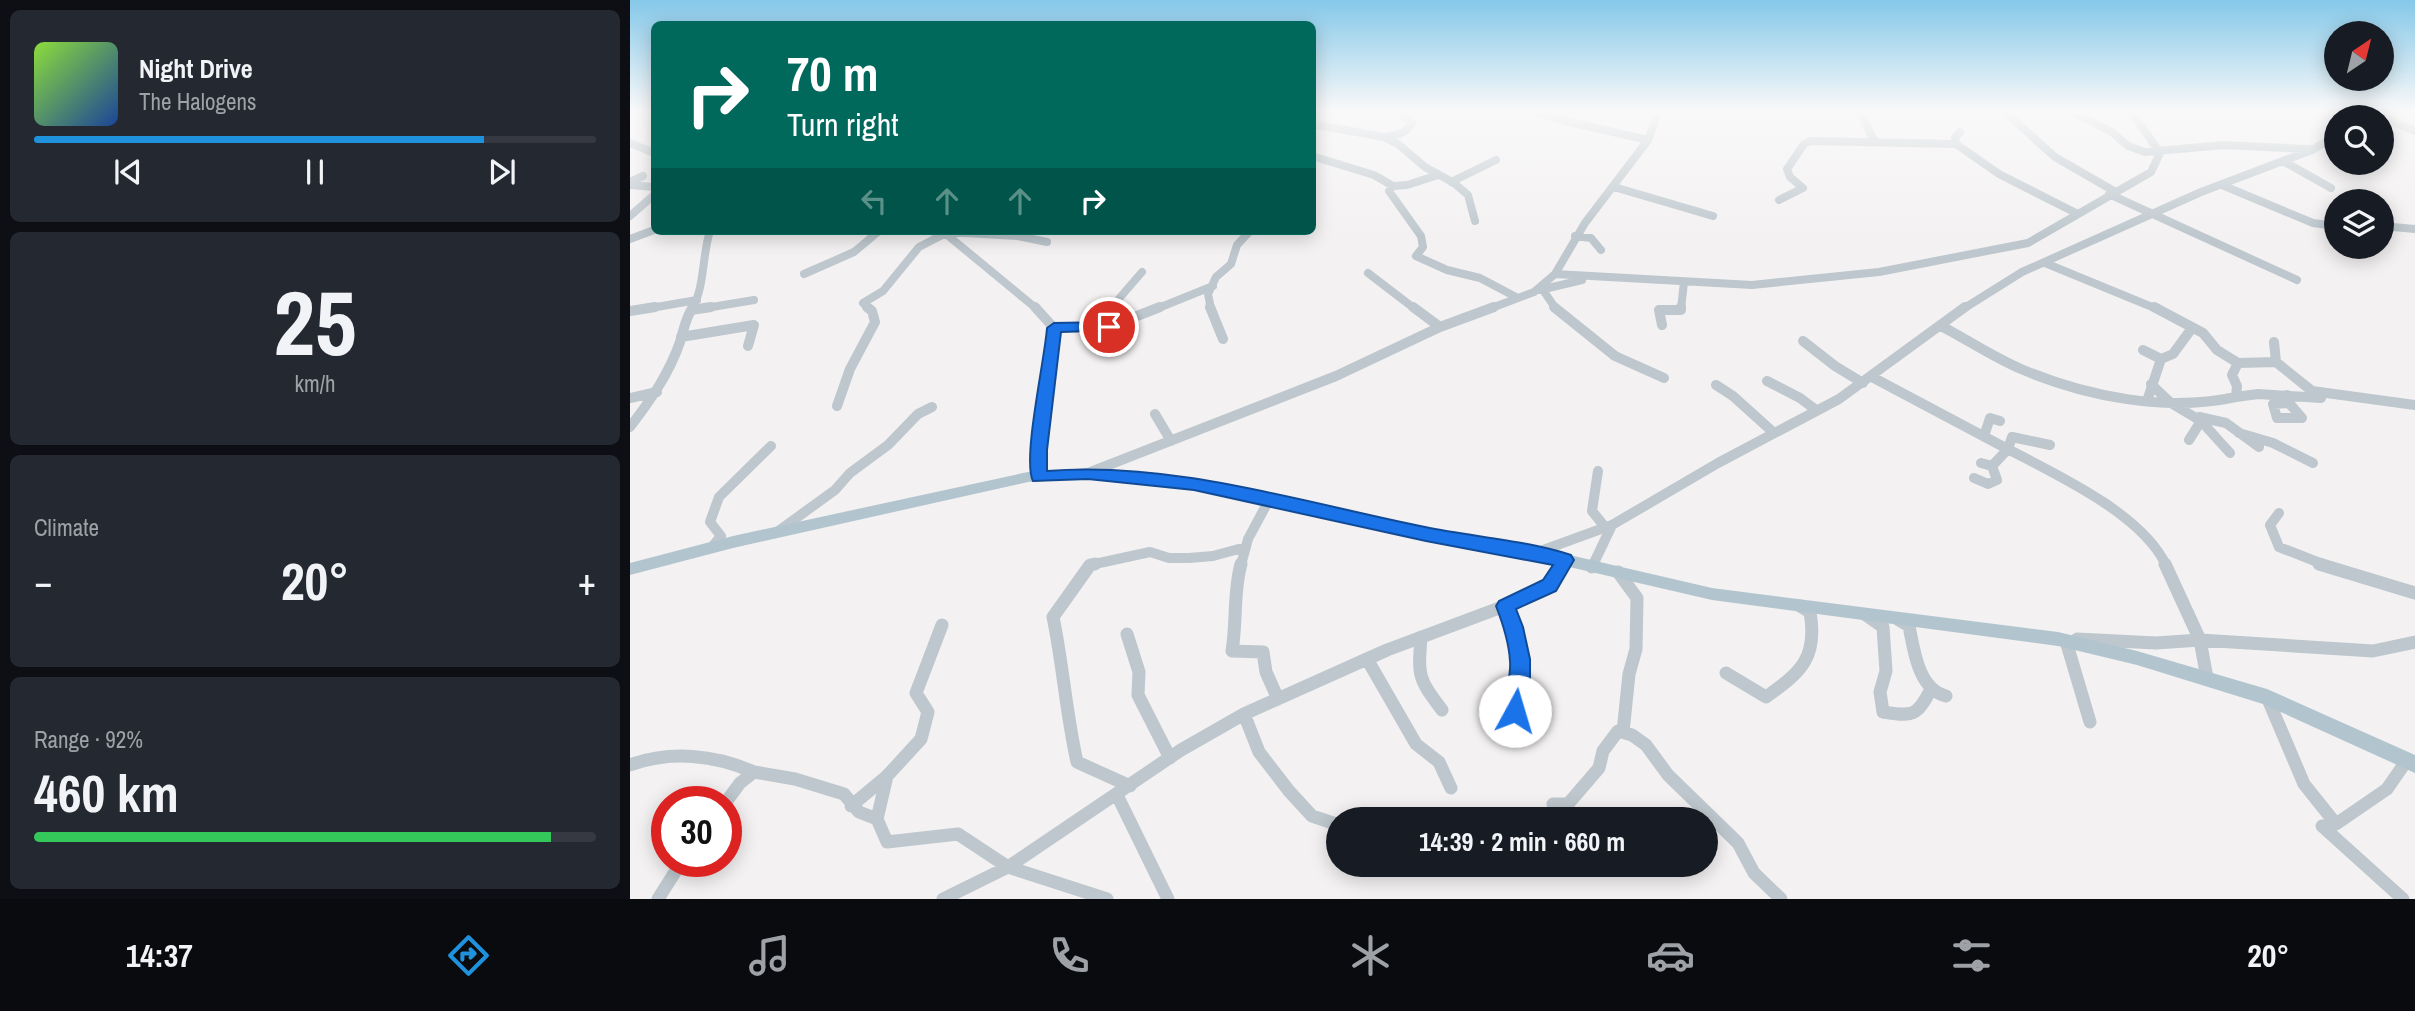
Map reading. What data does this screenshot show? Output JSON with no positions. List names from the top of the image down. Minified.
{"north":"top right","page":{"turn":["70 m","Turn right"],"song":["Night Drive","The Halogens"],"tile":[["25","km/h"],"Climate",["Range · 92%","460 km"]],"heat":["−","20°","+"],"limit":"30","trip":"14:39 · 2 min · 660 m","tabs":["14:37","20°"]}}
